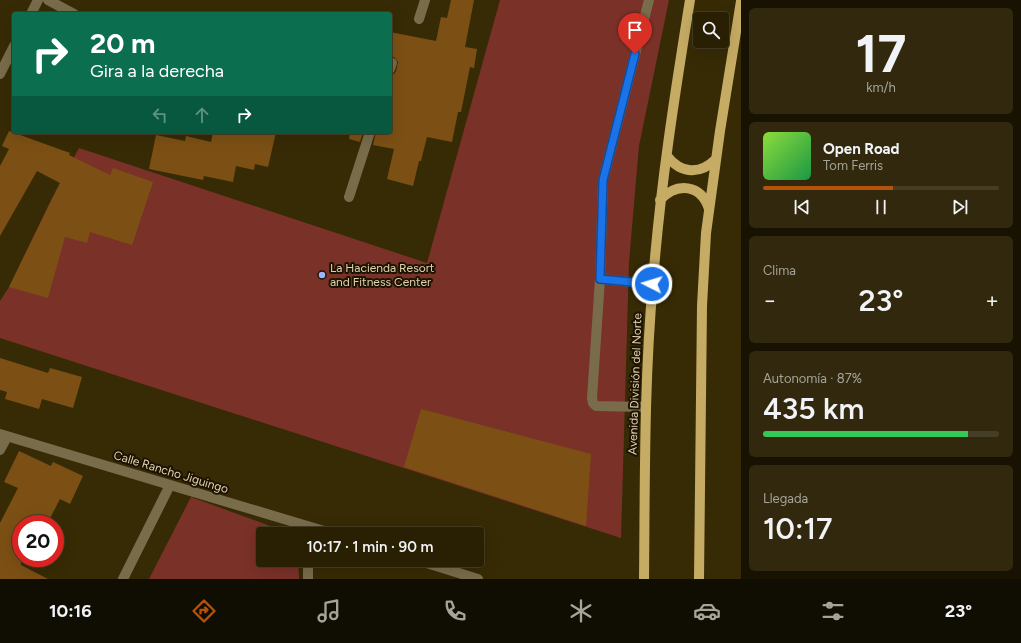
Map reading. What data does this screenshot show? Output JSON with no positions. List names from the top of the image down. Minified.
{"streets":{"main road":["Avenida División del Norte"],"street":["Calle Rancho Jiguingo"]},"places":["La Hacienda Resort and Fitness Center"],"page":{"tile":[["17","km/h"],"Clima",["Autonomía · 87%","435 km"],["Llegada","10:17"]],"turn":["20 m","Gira a la derecha"],"song":["Open Road","Tom Ferris"],"heat":["−","23°","+"],"limit":"20","trip":"10:17 · 1 min · 90 m","tabs":["10:16","23°"]}}
